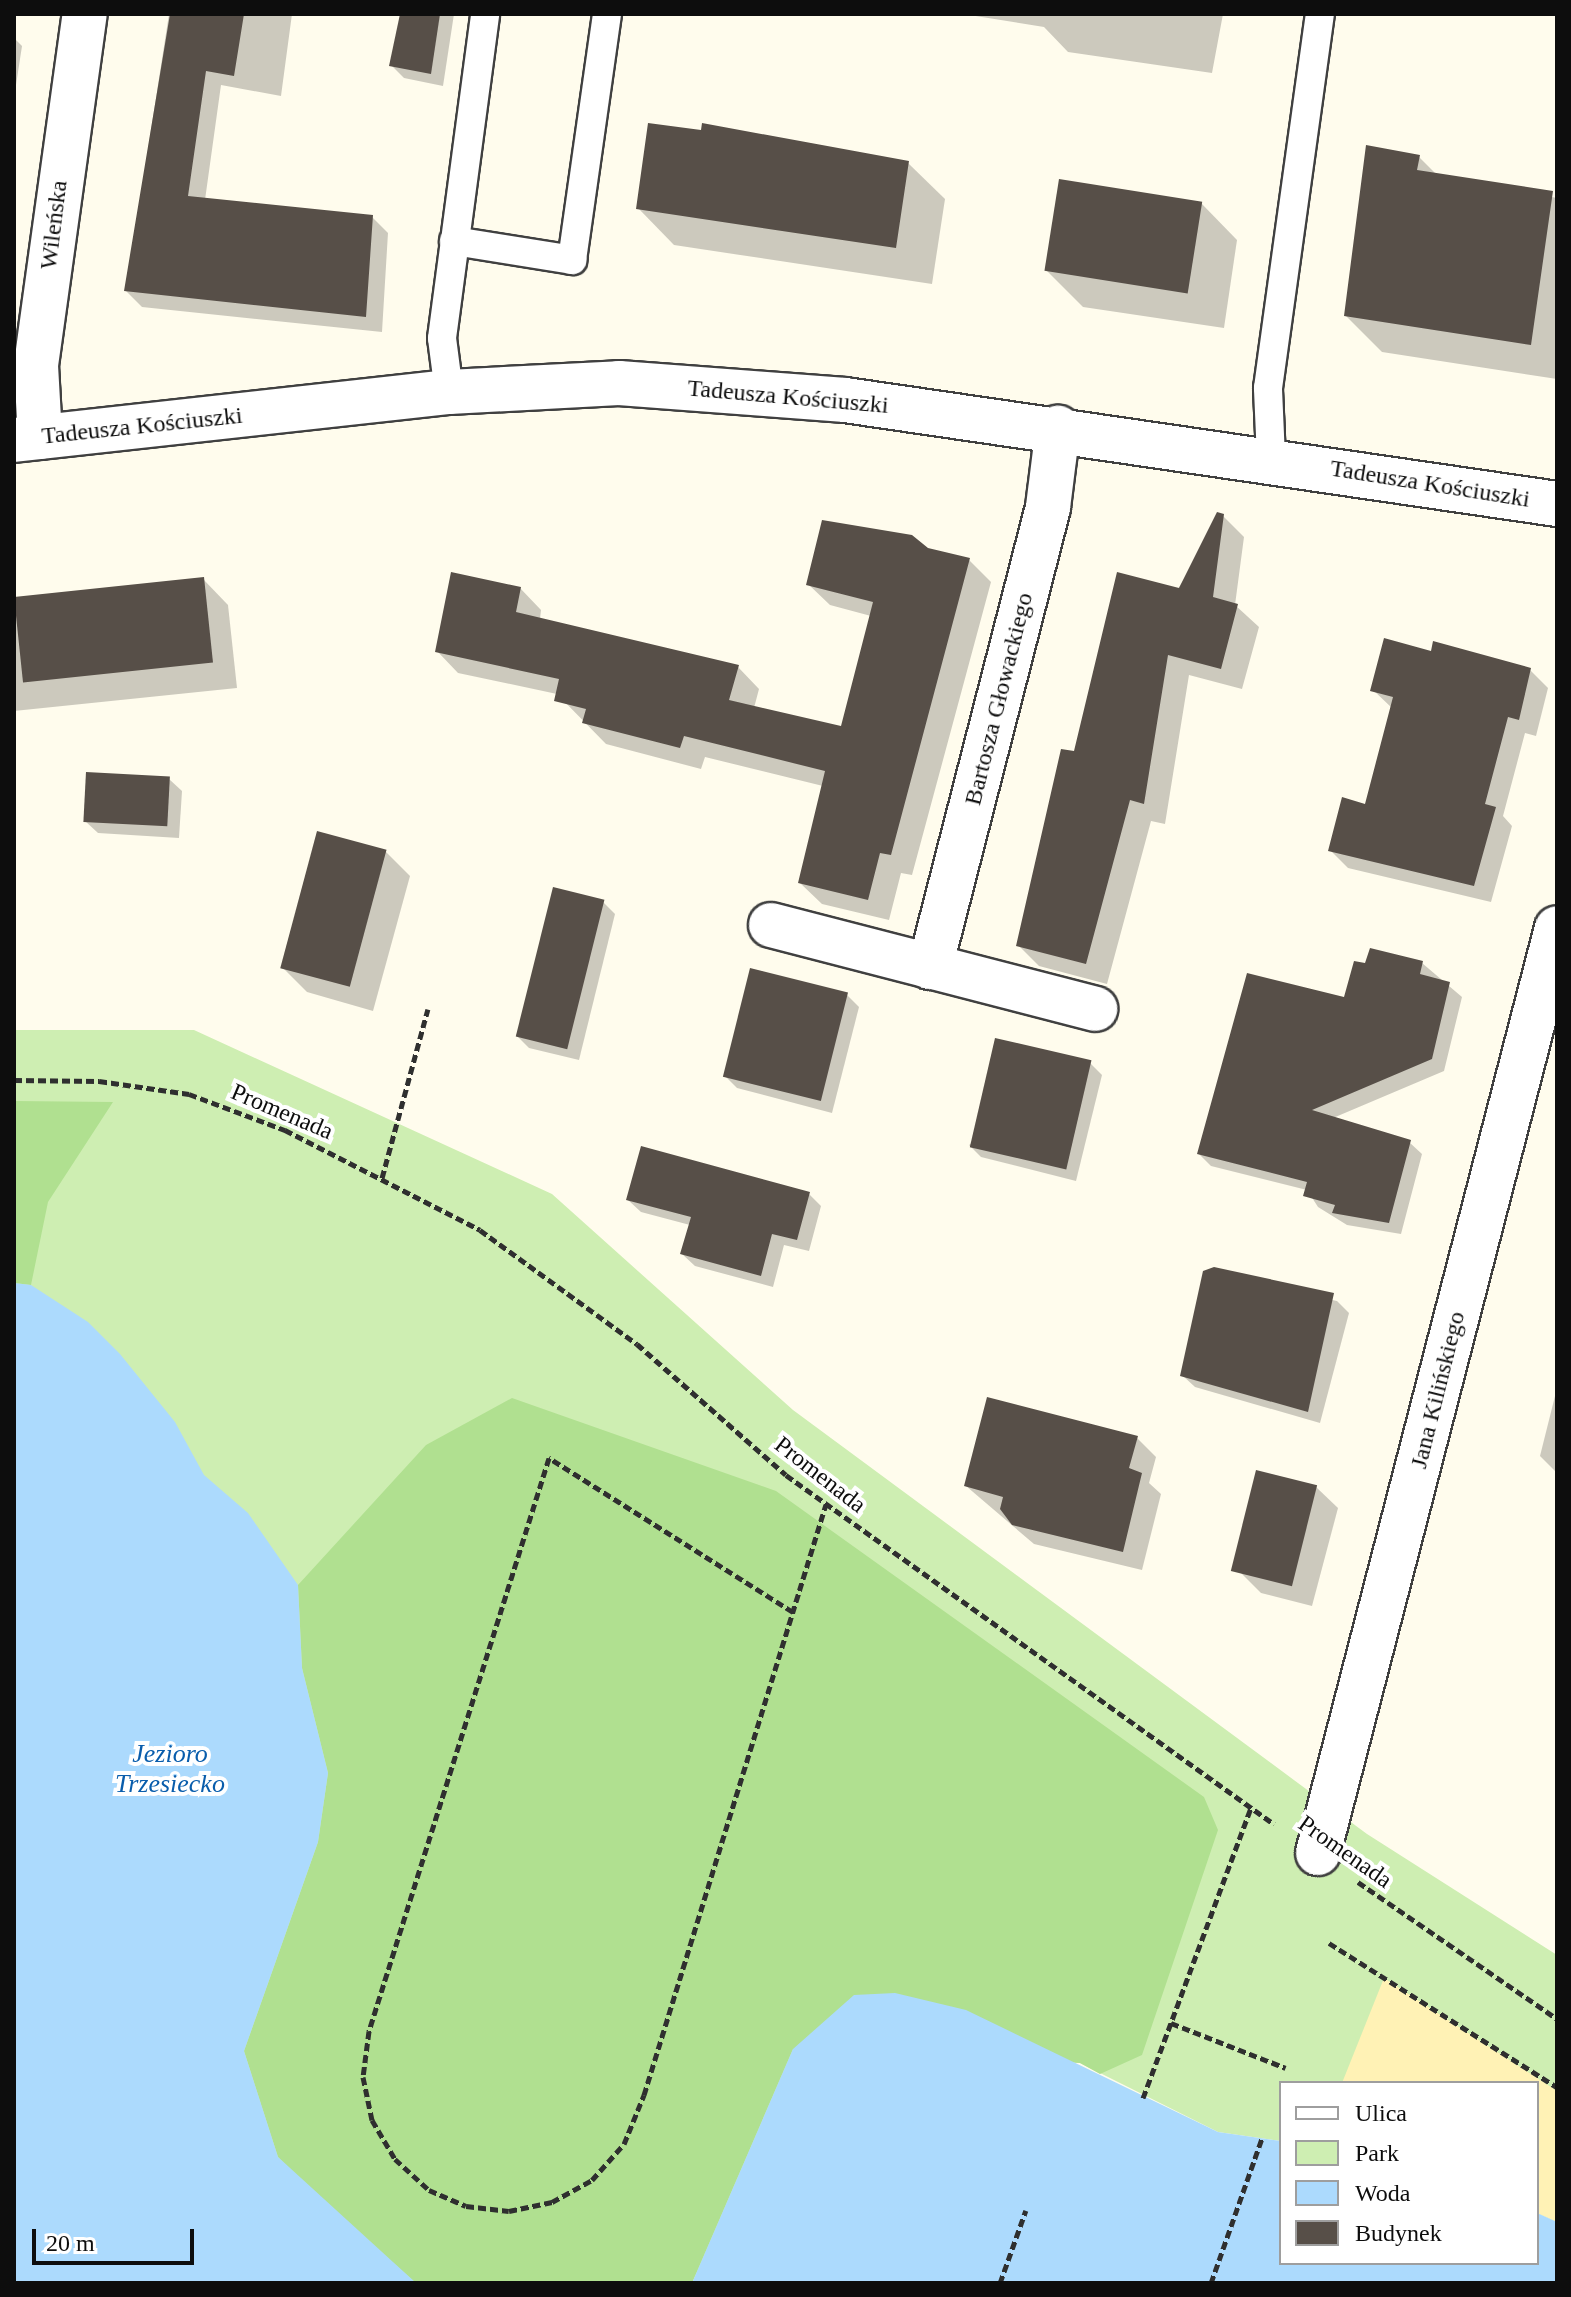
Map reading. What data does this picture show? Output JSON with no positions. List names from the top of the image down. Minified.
{"streets":{"street":["Wileńska","Tadeusza Kościuszki","Bartosza Głowackiego","Jana Kilińskiego"],"path":["Promenada"]},"crossings":[["Wileńska","Tadeusza Kościuszki"],["Tadeusza Kościuszki","Bartosza Głowackiego"],["Promenada","Jana Kilińskiego"]],"water":["Jezioro Trzesiecko"],"legend":["Ulica","Park","Woda","Budynek"],"scale_bar":"20 m"}
